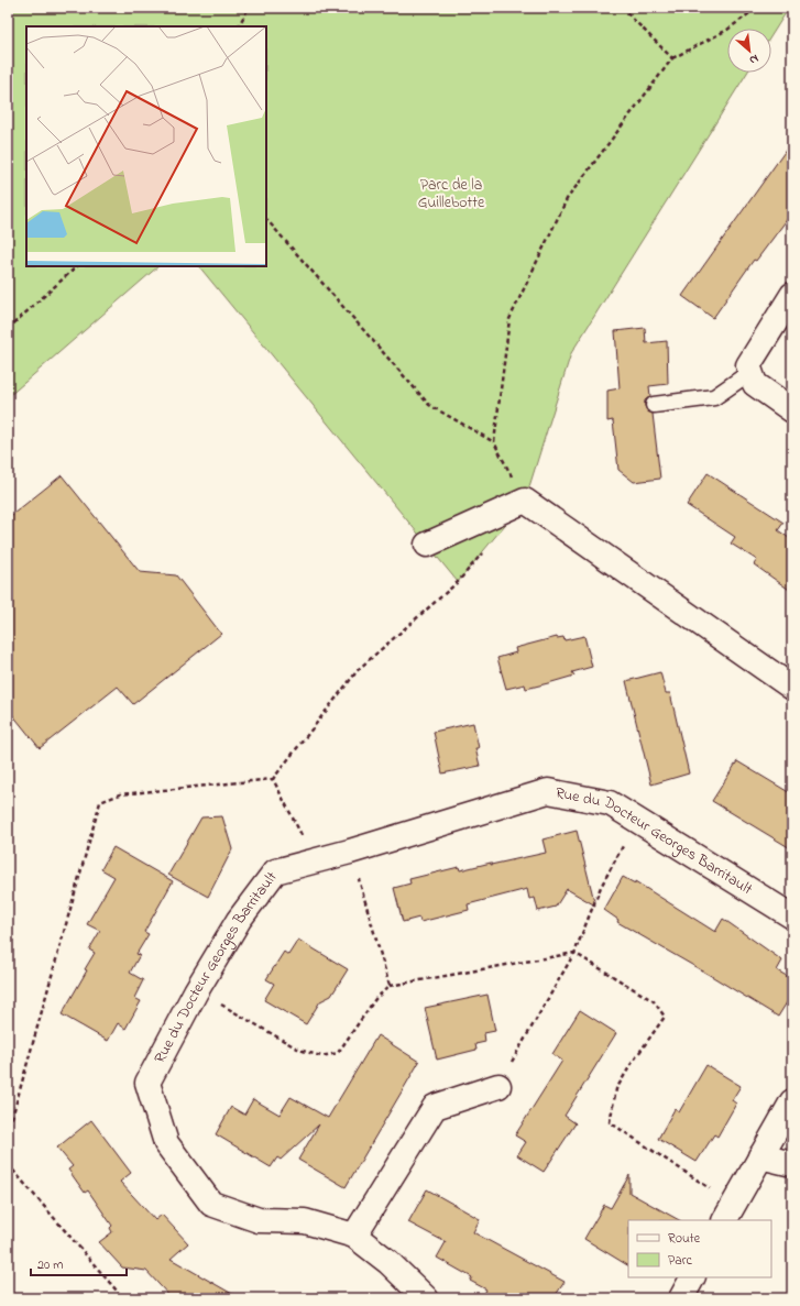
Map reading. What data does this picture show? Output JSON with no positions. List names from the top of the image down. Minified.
{"streets":{"street":["Rue du Docteur Georges Barritault"]},"parks":["Parc de la Guillebotte"],"legend":["Route","Parc"],"scale_bar":"20 m","north":"bottom right"}
